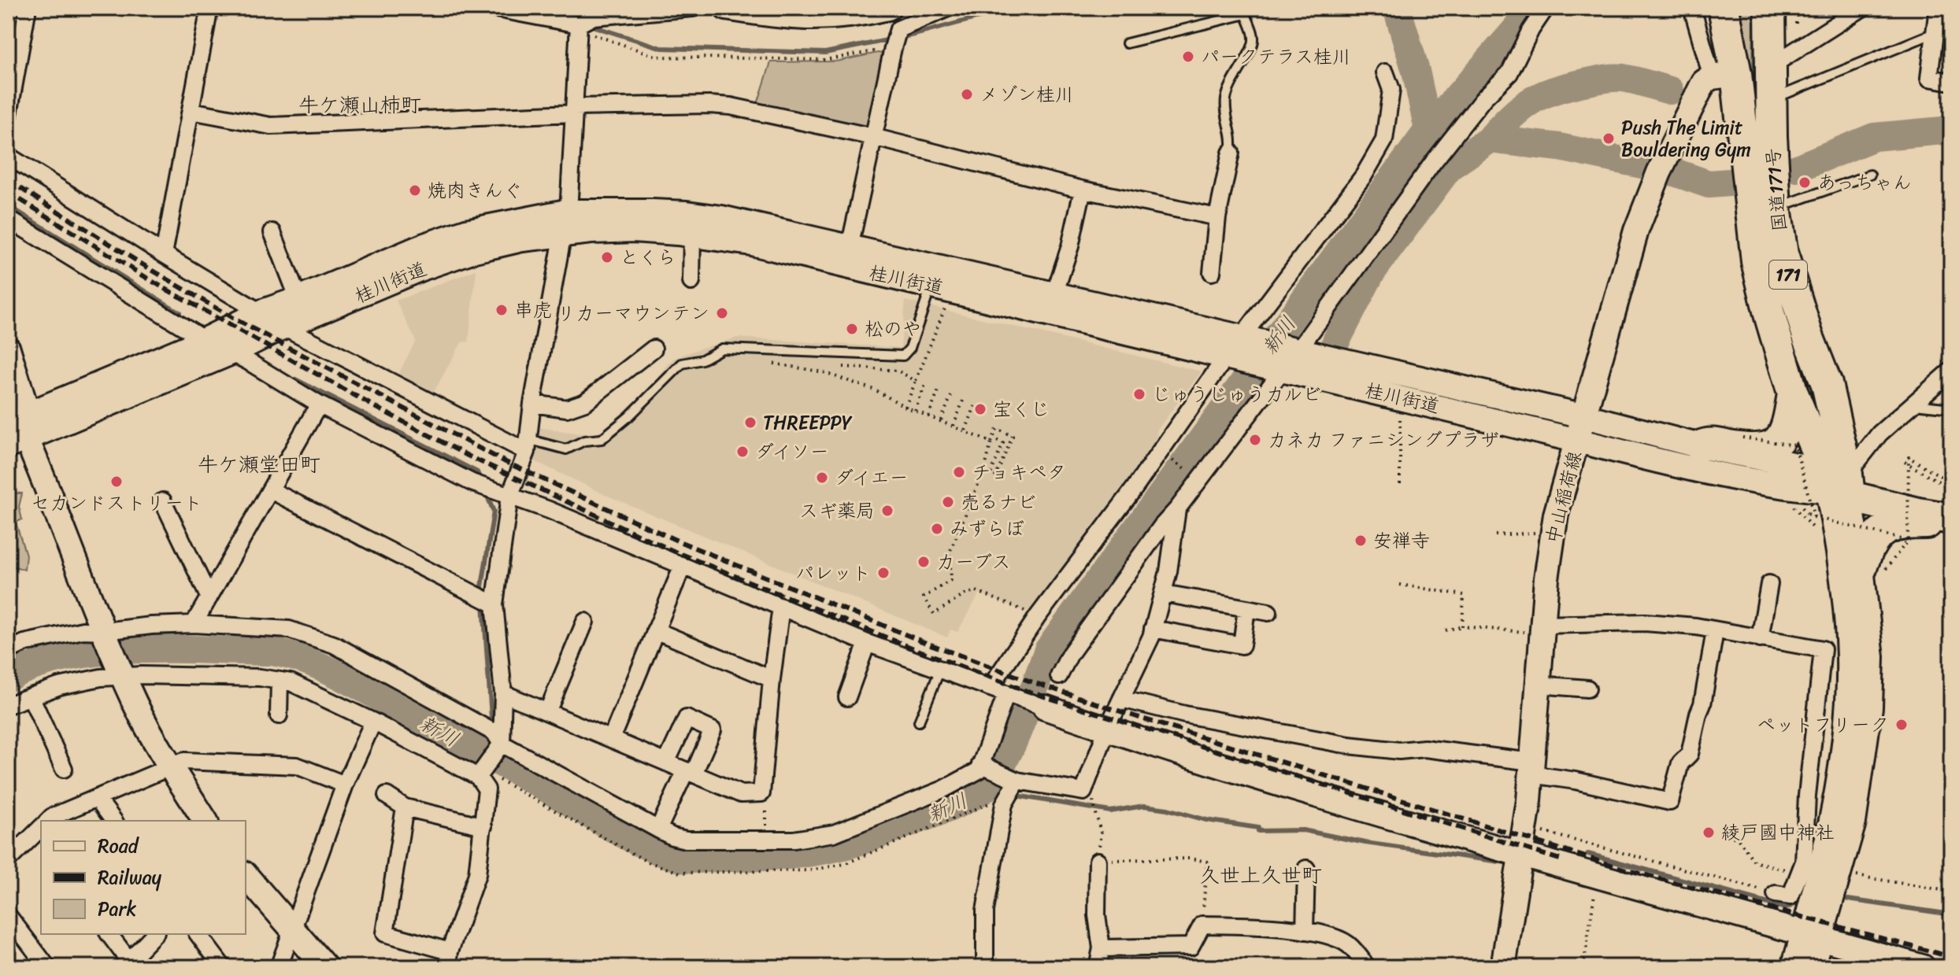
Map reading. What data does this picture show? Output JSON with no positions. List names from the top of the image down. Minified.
{"streets":{"highway":["国道171号","171"],"street":["桂川街道","中山稲荷線"]},"crossings":[["国道171号","桂川街道"],["国道171号","中山稲荷線"],["桂川街道","中山稲荷線"]],"districts":["牛ケ瀬山柿町","牛ケ瀬堂田町","久世上久世町"],"water":["新川"],"places":["パークテラス桂川","メゾン桂川","Push The Limit Bouldering Gym","あっちゃん","焼肉きんぐ","とくら","串虎","リカーマウンテン","松のや","じゅうじゅうカルビ","宝くじ","THREEPPY","カネカ ファニシングプラザ","ダイソー","チョキペタ","ダイエー","セカンドストリート","売るナビ","スギ薬局","みずらぼ","安禅寺","カーブス","パレット","ペットフリーク","綾戸國中神社"],"legend":["Road","Railway","Park"]}
